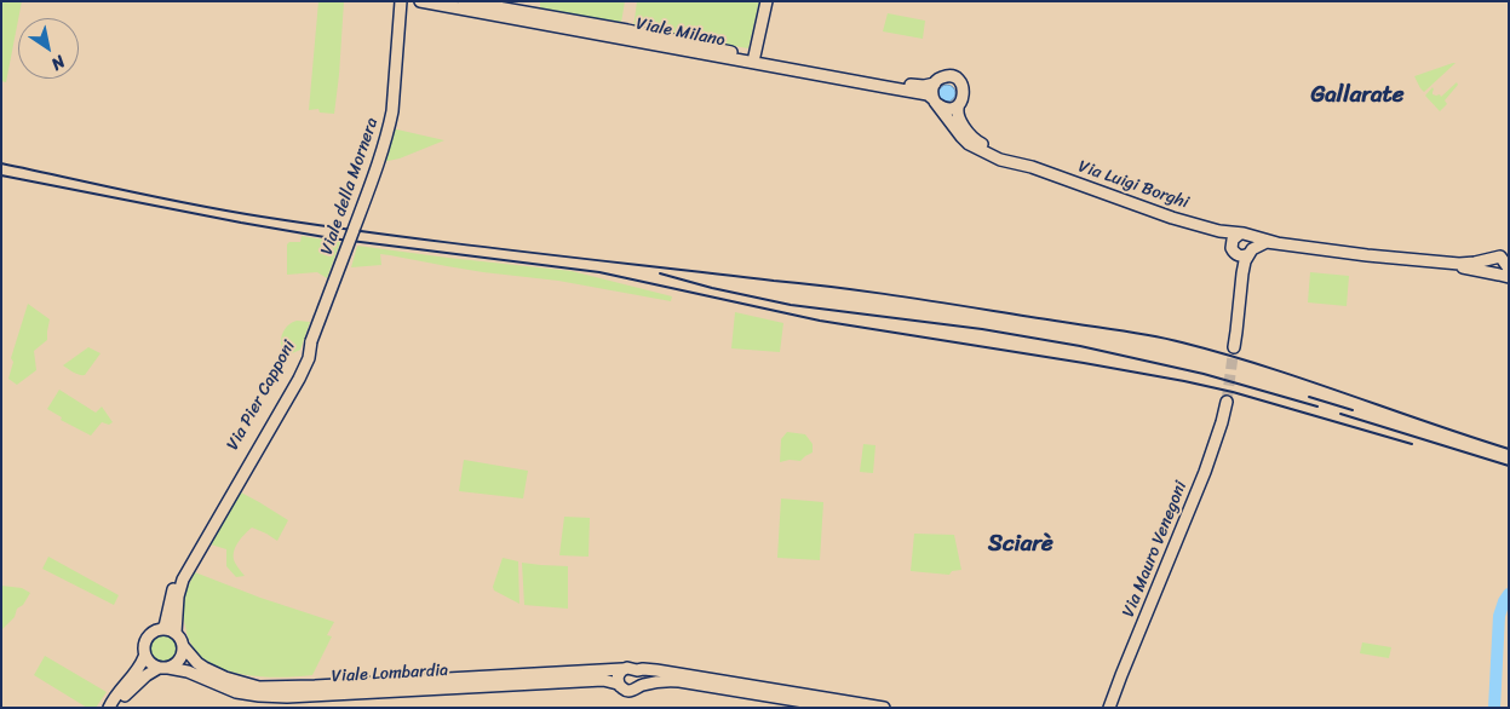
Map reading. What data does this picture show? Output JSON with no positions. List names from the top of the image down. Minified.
{"streets":{"street":["Viale Milano","Via Luigi Borghi","Viale della Mornera","Via Pier Capponi","Via Mauro Venegoni","Viale Lombardia"]},"crossings":[["Viale Milano","Via Luigi Borghi"],["Viale della Mornera","Via Pier Capponi"],["Via Pier Capponi","Viale Lombardia"]],"districts":["Gallarate","Sciarè"],"north":"bottom right"}
